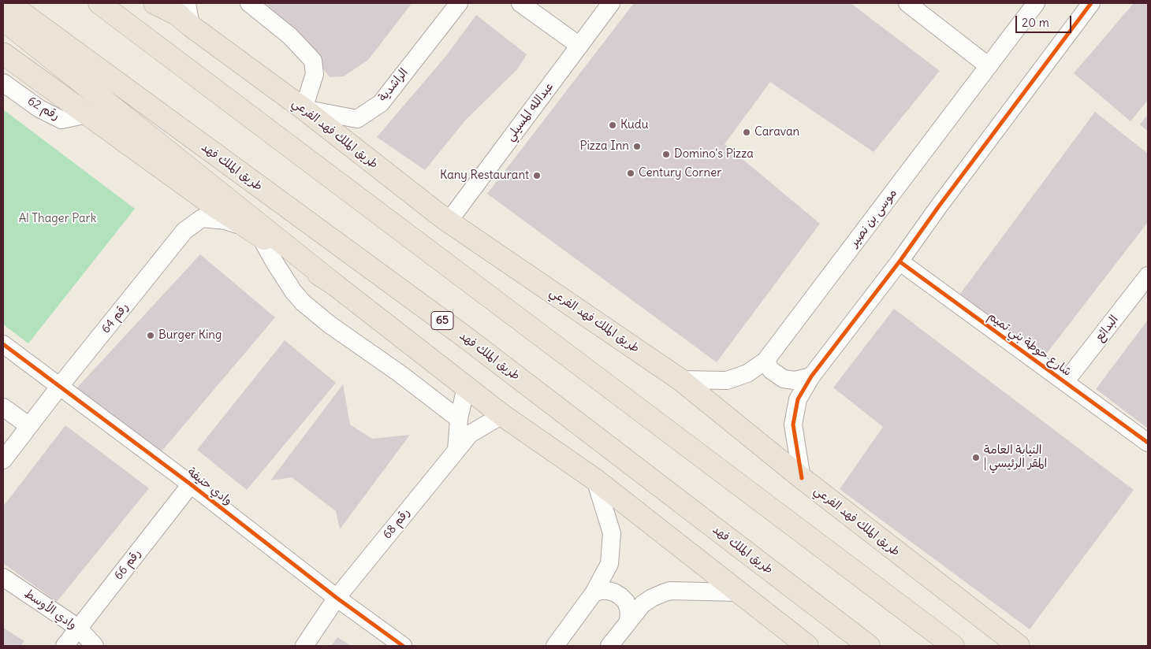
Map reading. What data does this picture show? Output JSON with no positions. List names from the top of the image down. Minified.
{"streets":{"main road":["طريق الملك فهد الفرعي","طريق الملك فهد","65"],"street":["الراشدية","رقم 62","عبدالله المسيلي","موسى بن نصير","رقم 64","البدائع","شارع حوطة بني تميم","وادي حنيفة","رقم 68","رقم 66","وادي الأوسط"]},"crossings":[["الراشدية","طريق الملك فهد الفرعي"],["عبدالله المسيلي","طريق الملك فهد الفرعي"],["طريق الملك فهد الفرعي","موسى بن نصير"],["رقم 64","وادي حنيفة"],["البدائع","شارع حوطة بني تميم"],["وادي حنيفة","رقم 68"],["وادي حنيفة","رقم 66"],["رقم 66","وادي الأوسط"]],"parks":["Al Thager Park"],"places":["Kudu","Caravan","Pizza Inn","Domino's Pizza","Century Corner","Kany Restaurant","Burger King","النيابة العامة | المقر الرئيسي"],"scale_bar":"20 m"}
